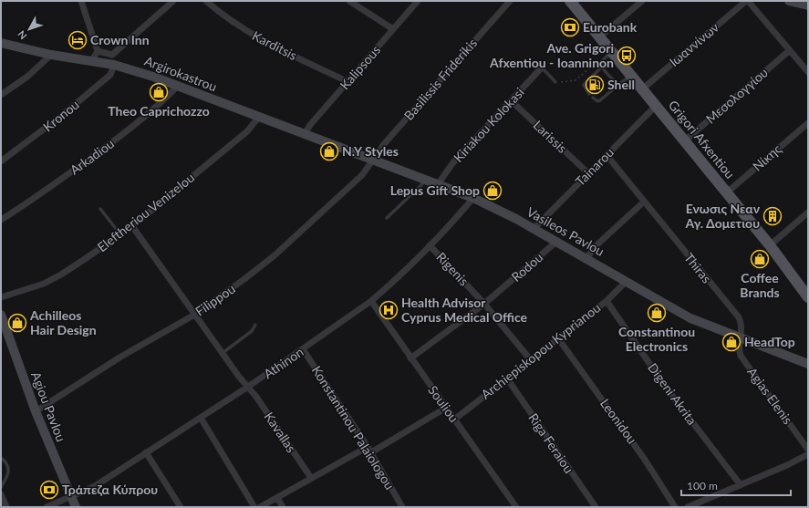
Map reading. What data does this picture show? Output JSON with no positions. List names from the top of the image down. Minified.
{"streets":{"main road":["Grigori Afxentiou"],"street":["Ιωαννίνων","Karditsis","Kalipsous","Argirokastrou","Basilissis Friderikis","Μεσολογγίου","Kronou","Kiriakou Kolokasi","Larissis","Arkadiou","Νίκης","Tainarou","Eleftheriou Venizelou","Vasileos Pavlou","Rodou","Thiras","Rigenis","Filippou","Archiepiskopou Kyprianou","Athinon","Digeni Akrita","Agias Elenis","Souliou","Agiou Pavlou","Leonidou","Konstantinou Palaiologou","Kavallas","Riga Feraiou"]},"crossings":[["Ιωαννίνων","Grigori Afxentiou"],["Karditsis","Kalipsous"],["Kalipsous","Argirokastrou"],["Kalipsous","Vasileos Pavlou"],["Argirokastrou","Kronou"],["Argirokastrou","Arkadiou"],["Argirokastrou","Eleftheriou Venizelou"],["Argirokastrou","Vasileos Pavlou"],["Basilissis Friderikis","Vasileos Pavlou"],["Basilissis Friderikis","Filippou"],["Μεσολογγίου","Grigori Afxentiou"],["Kiriakou Kolokasi","Larissis"],["Kiriakou Kolokasi","Vasileos Pavlou"],["Larissis","Tainarou"],["Grigori Afxentiou","Νίκης"],["Grigori Afxentiou","Tainarou"],["Tainarou","Vasileos Pavlou"],["Tainarou","Thiras"],["Eleftheriou Venizelou","Kavallas"],["Vasileos Pavlou","Rodou"],["Vasileos Pavlou","Thiras"],["Vasileos Pavlou","Filippou"],["Vasileos Pavlou","Archiepiskopou Kyprianou"],["Vasileos Pavlou","Athinon"],["Vasileos Pavlou","Agias Elenis"],["Rodou","Rigenis"],["Rodou","Souliou"],["Thiras","Agias Elenis"],["Rigenis","Archiepiskopou Kyprianou"],["Rigenis","Athinon"],["Filippou","Agiou Pavlou"],["Filippou","Kavallas"],["Archiepiskopou Kyprianou","Digeni Akrita"],["Archiepiskopou Kyprianou","Souliou"],["Archiepiskopou Kyprianou","Leonidou"],["Archiepiskopou Kyprianou","Riga Feraiou"],["Athinon","Souliou"],["Athinon","Agiou Pavlou"],["Athinon","Konstantinou Palaiologou"],["Athinon","Kavallas"]],"places":{"bank":["Eurobank","Τράπεζα Κύπρου"],"hotel":["Crown Inn"],"bus stop":["Ave. Grigori Afxentiou - Ioanninon"],"fuel station":["Shell"],"shop":["Theo Caprichozzo","N.Y Styles","Lepus Gift Shop","Coffee Brands","Constantinou Electronics","Achilleos Hair Design","HeadTop"],"building":["Ενωσις Νεαν Αγ. Δομετιου"],"hospital":["Health Advisor Cyprus Medical Office"]},"scale_bar":"100 m","north":"bottom left"}
